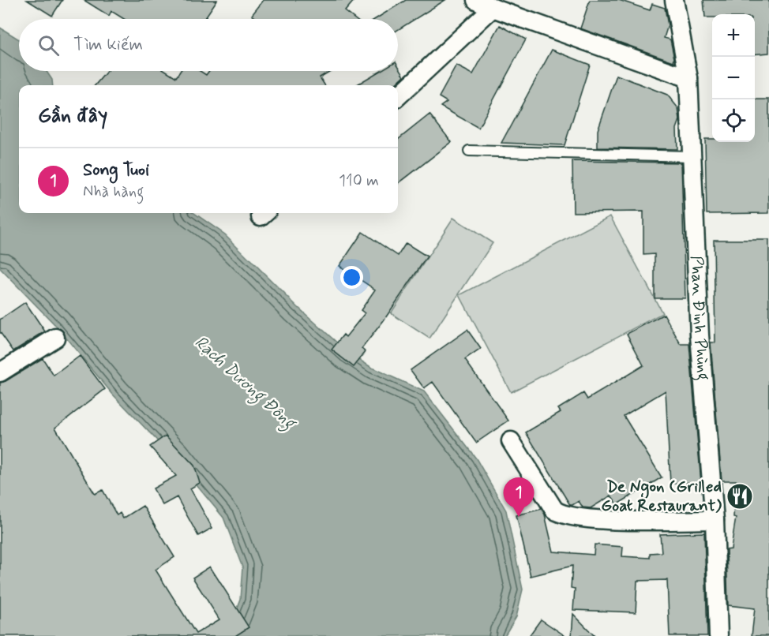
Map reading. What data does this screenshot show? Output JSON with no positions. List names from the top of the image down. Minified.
{"streets":{"street":["Phan Đình Phùng"]},"water":["Rạch Dương Đông"],"places":{"restaurant":["De Ngon (Grilled Goat Restaurant)"]},"page":{"map_buttons":["+","−"],"search":"Tìm kiếm","heading":"Gần đây","list":[{"mark":"1","name":"Song Tuoi","note":"Nhà hàng","value":"110 m"}],"pins":"1"}}
